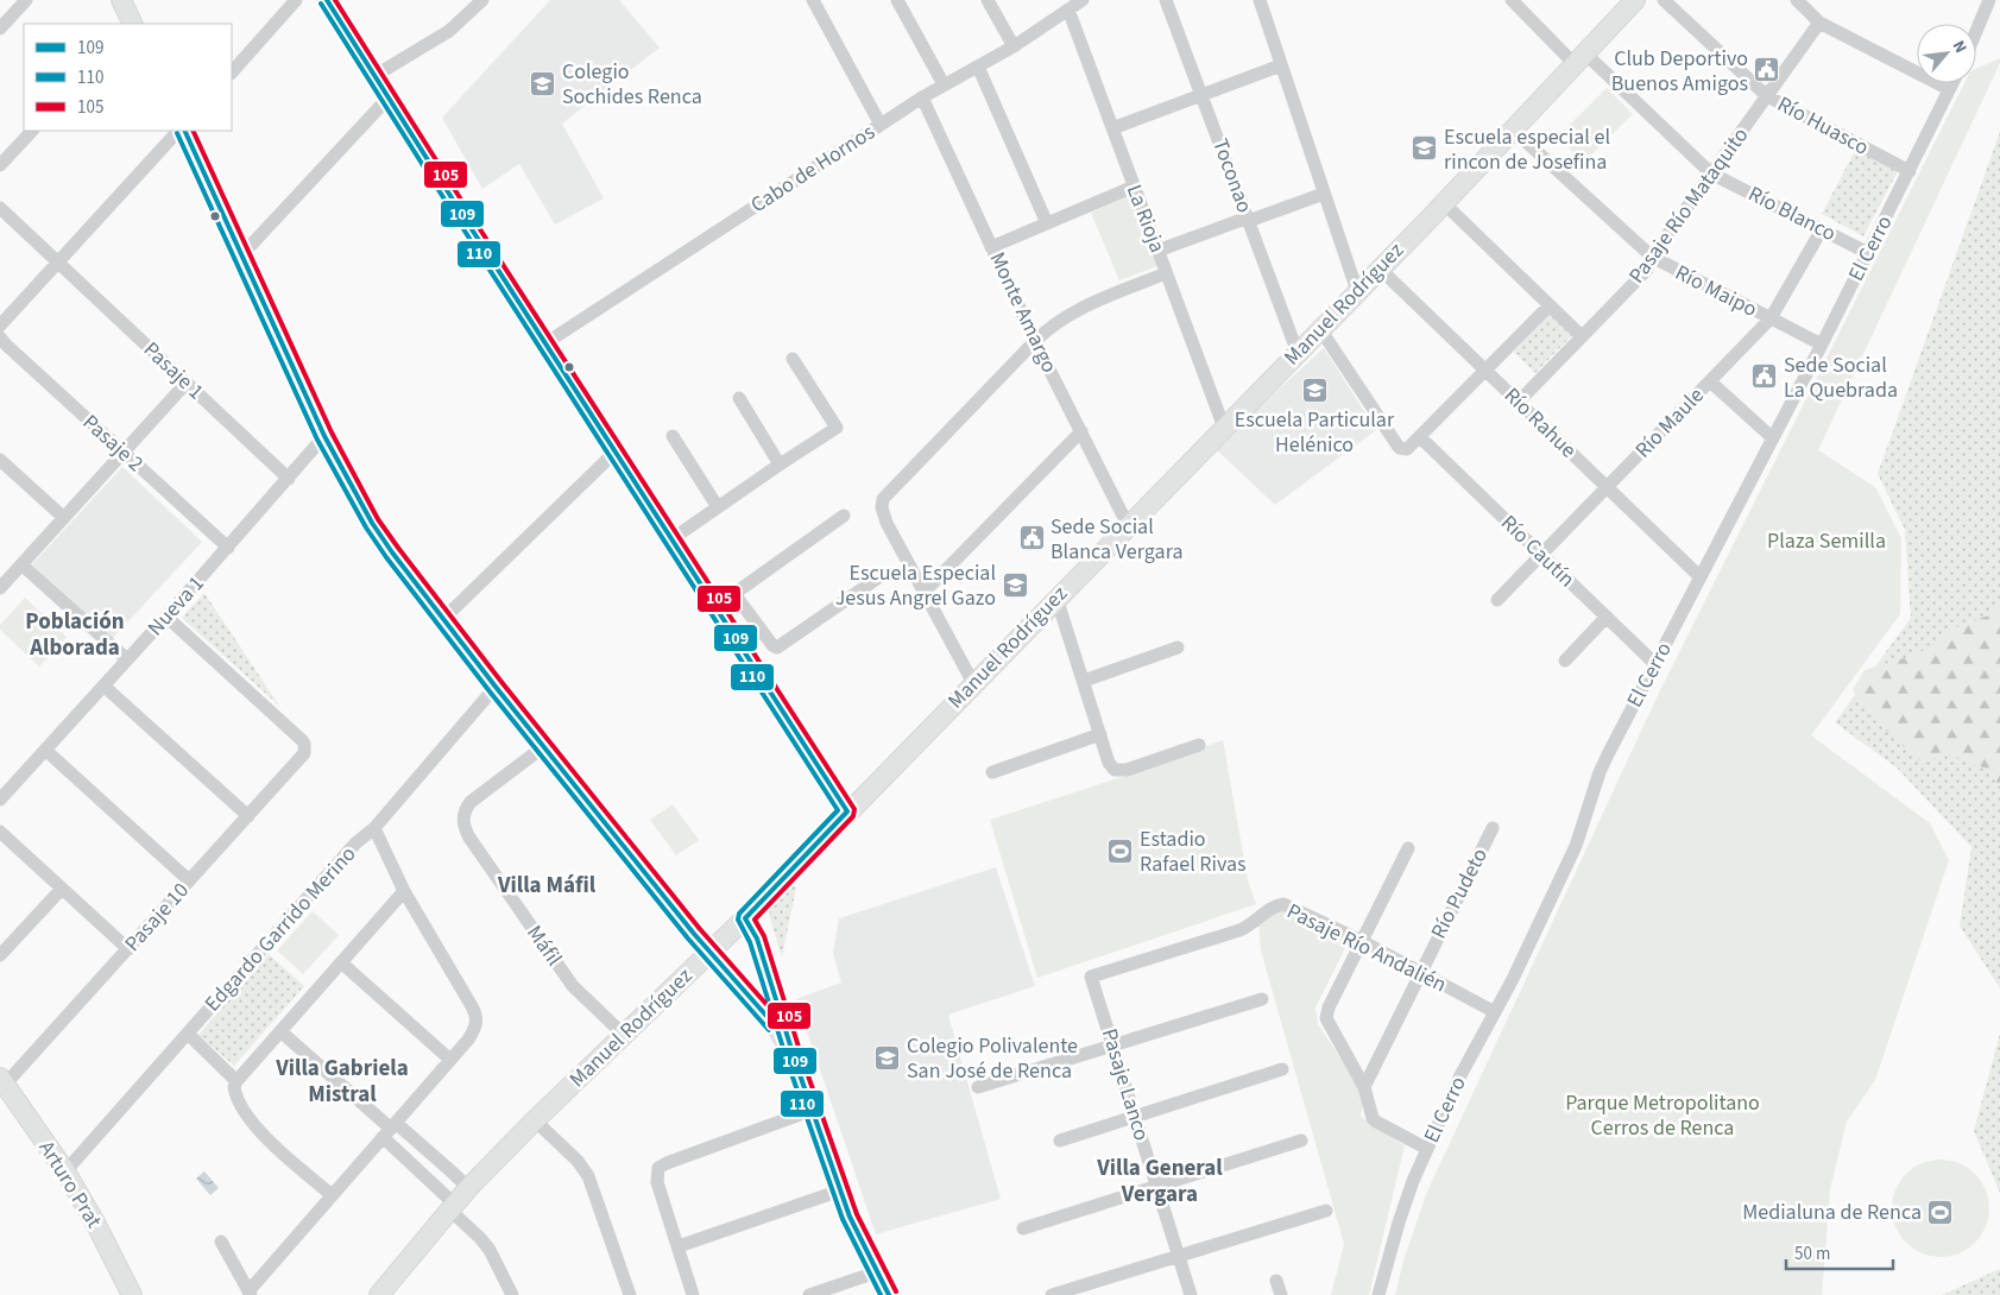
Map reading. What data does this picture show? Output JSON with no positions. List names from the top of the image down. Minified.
{"streets":{"street":["Río Huasco","Cabo de Hornos","Toconao","Pasaje Río Mataquito","Río Blanco","La Rioja","El Cerro","Río Maipo","Manuel Rodríguez","Monte Amargo","Pasaje 1","Río Rahue","Río Maule","Pasaje 2","Río Cautín","Nueva 1","Río Pudeto","Pasaje 10","Edgardo Garrido Merino","Máfil","Pasaje Río Andalién","Pasaje Lanco","Arturo Prat"]},"crossings":[["Río Huasco","Pasaje Río Mataquito"],["Río Huasco","El Cerro"],["Cabo de Hornos","La Rioja"],["Cabo de Hornos","Monte Amargo"],["Toconao","Manuel Rodríguez"],["Pasaje Río Mataquito","Río Blanco"],["Pasaje Río Mataquito","Río Maipo"],["Pasaje Río Mataquito","Río Rahue"],["Río Blanco","El Cerro"],["Río Blanco","Manuel Rodríguez"],["Río Blanco","Río Maule"],["La Rioja","Manuel Rodríguez"],["El Cerro","Río Maipo"],["El Cerro","Río Rahue"],["El Cerro","Río Cautín"],["El Cerro","Pasaje Río Andalién"],["Río Maipo","Manuel Rodríguez"],["Río Maipo","Río Maule"],["Manuel Rodríguez","Monte Amargo"],["Manuel Rodríguez","Río Rahue"],["Manuel Rodríguez","Máfil"],["Pasaje 1","Nueva 1"],["Río Rahue","Río Maule"],["Río Maule","Río Cautín"],["Pasaje 2","Nueva 1"],["Nueva 1","Pasaje 10"],["Río Pudeto","Pasaje Río Andalién"],["Pasaje 10","Arturo Prat"],["Edgardo Garrido Merino","Arturo Prat"],["Pasaje Río Andalién","Pasaje Lanco"]],"districts":["Población Alborada","Villa Máfil","Villa Gabriela Mistral","Villa General Vergara"],"parks":["Plaza Semilla","Parque Metropolitano Cerros de Renca"],"places":{"public building":["Club Deportivo Buenos Amigos","Sede Social La Quebrada","Sede Social Blanca Vergara"],"school or university":["Colegio Sochides Renca","Escuela especial el rincon de Josefina","Escuela Particular Helénico","Escuela Especial Jesus Angrel Gazo","Colegio Polivalente San José de Renca"],"sports":["Estadio Rafael Rivas","Medialuna de Renca"]},"lines":["transit line 109","transit line 105","transit line 110"],"legend":["109","110","105"],"scale_bar":"50 m","north":"top right"}
